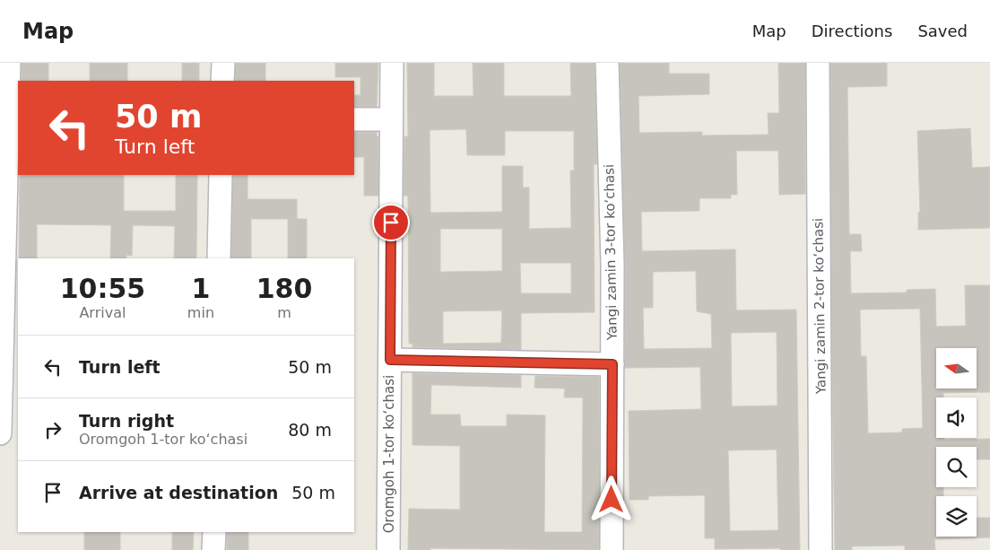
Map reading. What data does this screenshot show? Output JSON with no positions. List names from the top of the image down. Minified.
{"streets":{"street":["Yangi zamin 3-tor koʻchasi","Yangi zamin 2-tor koʻchasi","Oromgoh 1-tor koʻchasi"]},"north":"left","page":{"header":"Map","nav":["Map","Directions","Saved"],"turn":["50 m","Turn left"],"eta":["10:55","Arrival","1","min","180","m"],"list":[{"name":"Turn left","value":"50 m"},{"name":"Turn right","note":"Oromgoh 1-tor koʻchasi","value":"80 m"},{"name":"Arrive at destination","value":"50 m"}]}}
